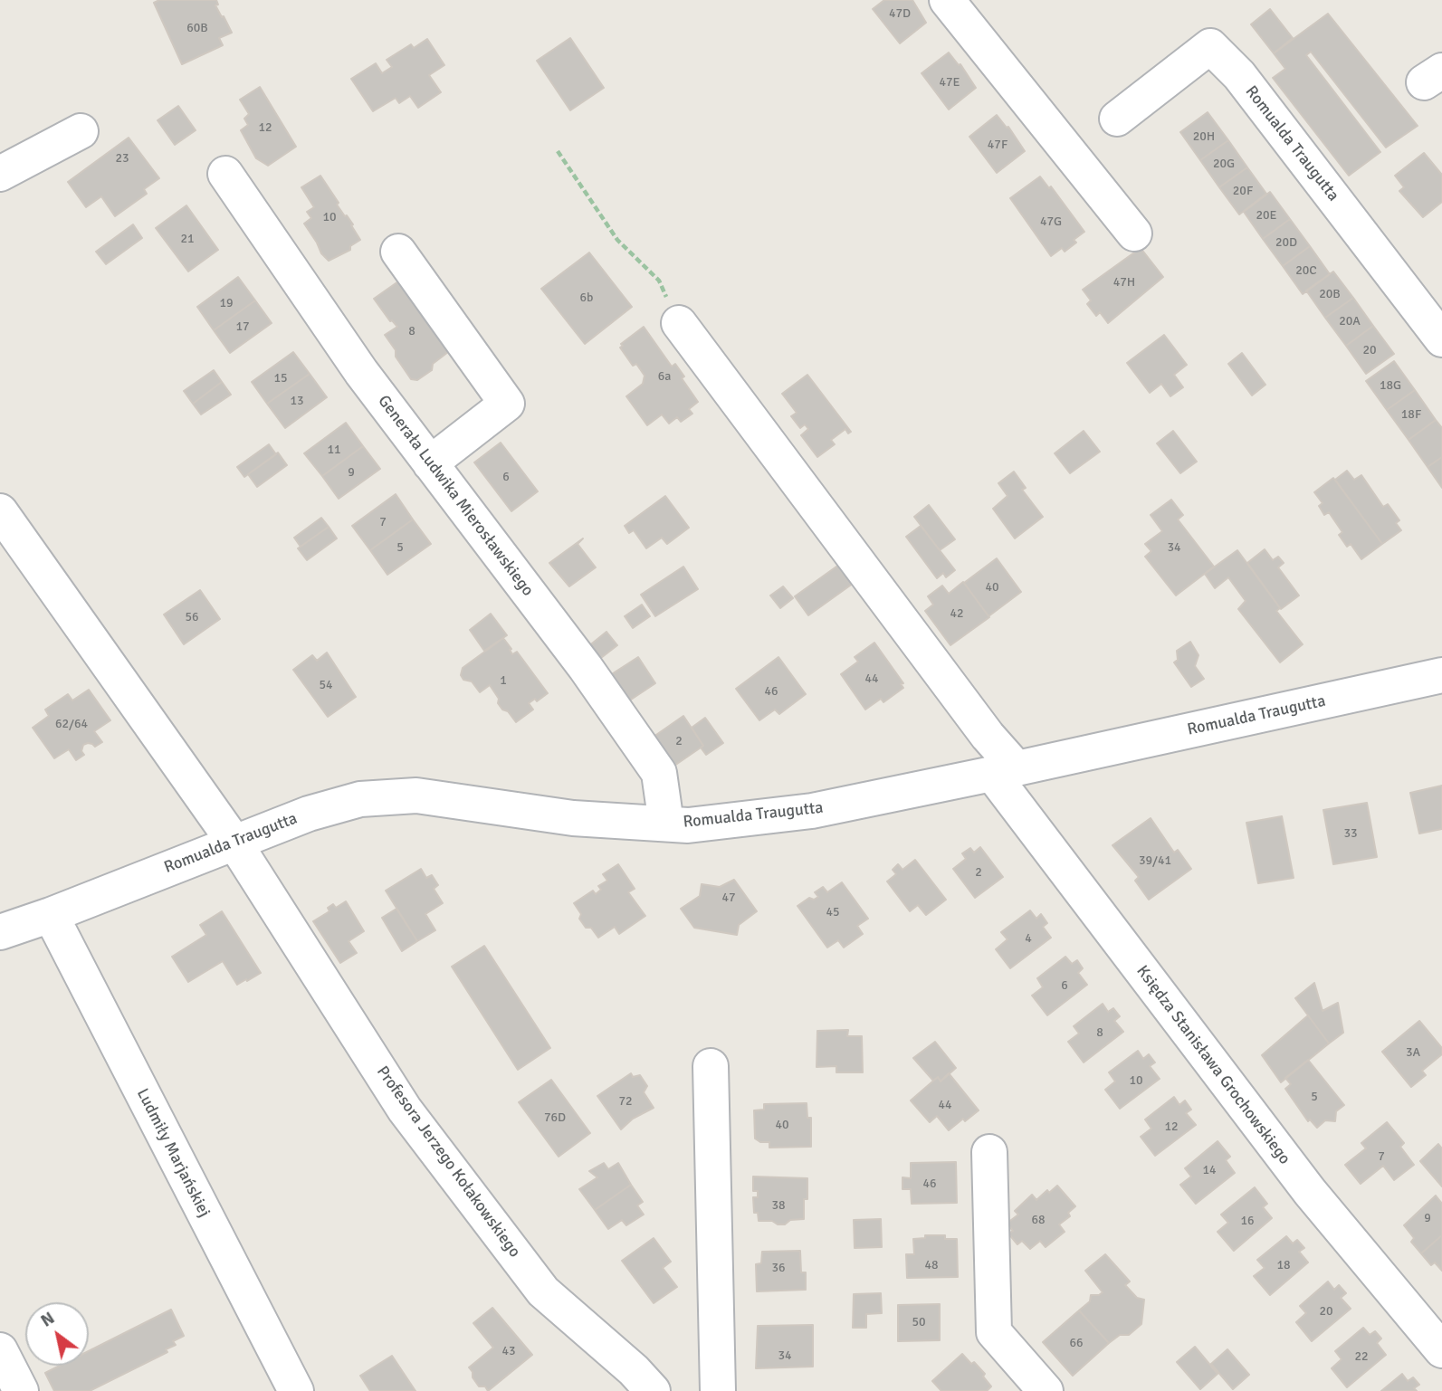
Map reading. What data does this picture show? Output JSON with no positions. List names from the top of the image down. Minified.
{"streets":{"street":["Romualda Traugutta","Generała Ludwika Mierosławskiego","Księdza Stanisława Grochowskiego","Ludmiły Marjańskiej","Profesora Jerzego Kołakowskiego"]},"crossings":[["Romualda Traugutta","Generała Ludwika Mierosławskiego"],["Romualda Traugutta","Księdza Stanisława Grochowskiego"],["Romualda Traugutta","Ludmiły Marjańskiej"],["Romualda Traugutta","Profesora Jerzego Kołakowskiego"]],"house_numbers":["47D","60B","47E","12","20H","47F","23","20G","20F","20E","10","47G","21","20D","20C","47H","20B","6b","19","20A","17","8","20","6a","15","18G","13","18F","11","9","6","7","5","34","40","42","56","44","1","54","46","62/64","2","33","39/41","2","47","45","4","6","8","3A","10","5","72","44","76D","40","12","7","14","46","38","9","68","16","48","18","36","20","50","66","43","34","22"],"north":"top left"}
